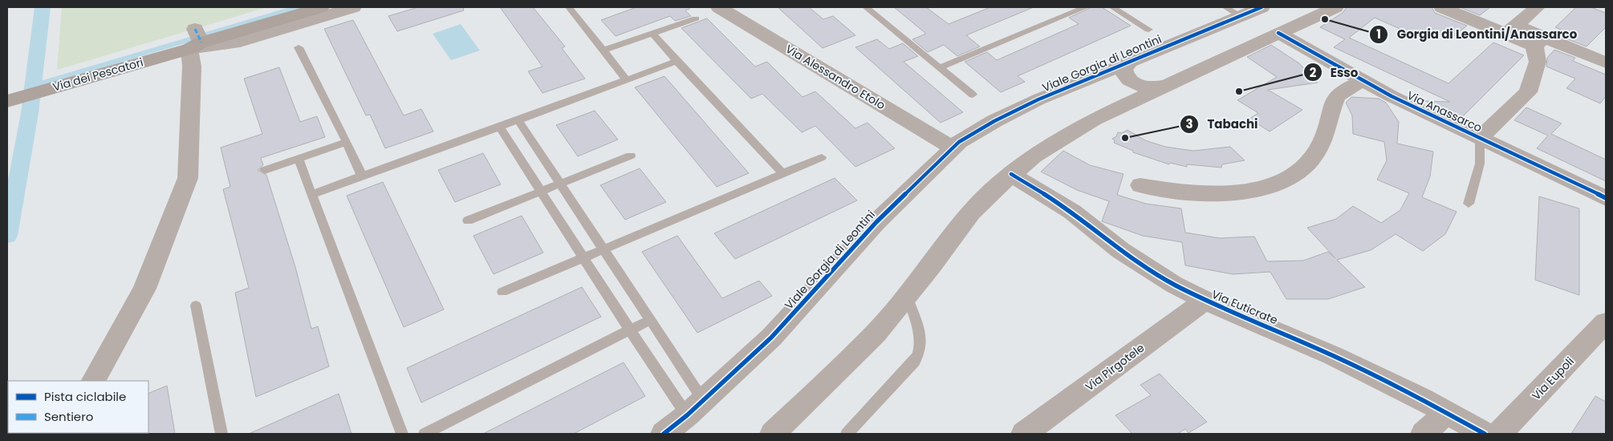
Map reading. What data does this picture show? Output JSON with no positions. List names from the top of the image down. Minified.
{"streets":{"street":["Viale Gorgia di Leontini","Via dei Pescatori","Via Alessandro Etolo","Via Anassarco","Via Euticrate","Via Pirgotele","Via Eupoli"]},"crossings":[["Viale Gorgia di Leontini","Via Alessandro Etolo"],["Via Euticrate","Via Pirgotele"]],"places":["Gorgia di Leontini/Anassarco","Esso","Tabachi"],"legend":["Pista ciclabile","Sentiero"]}
